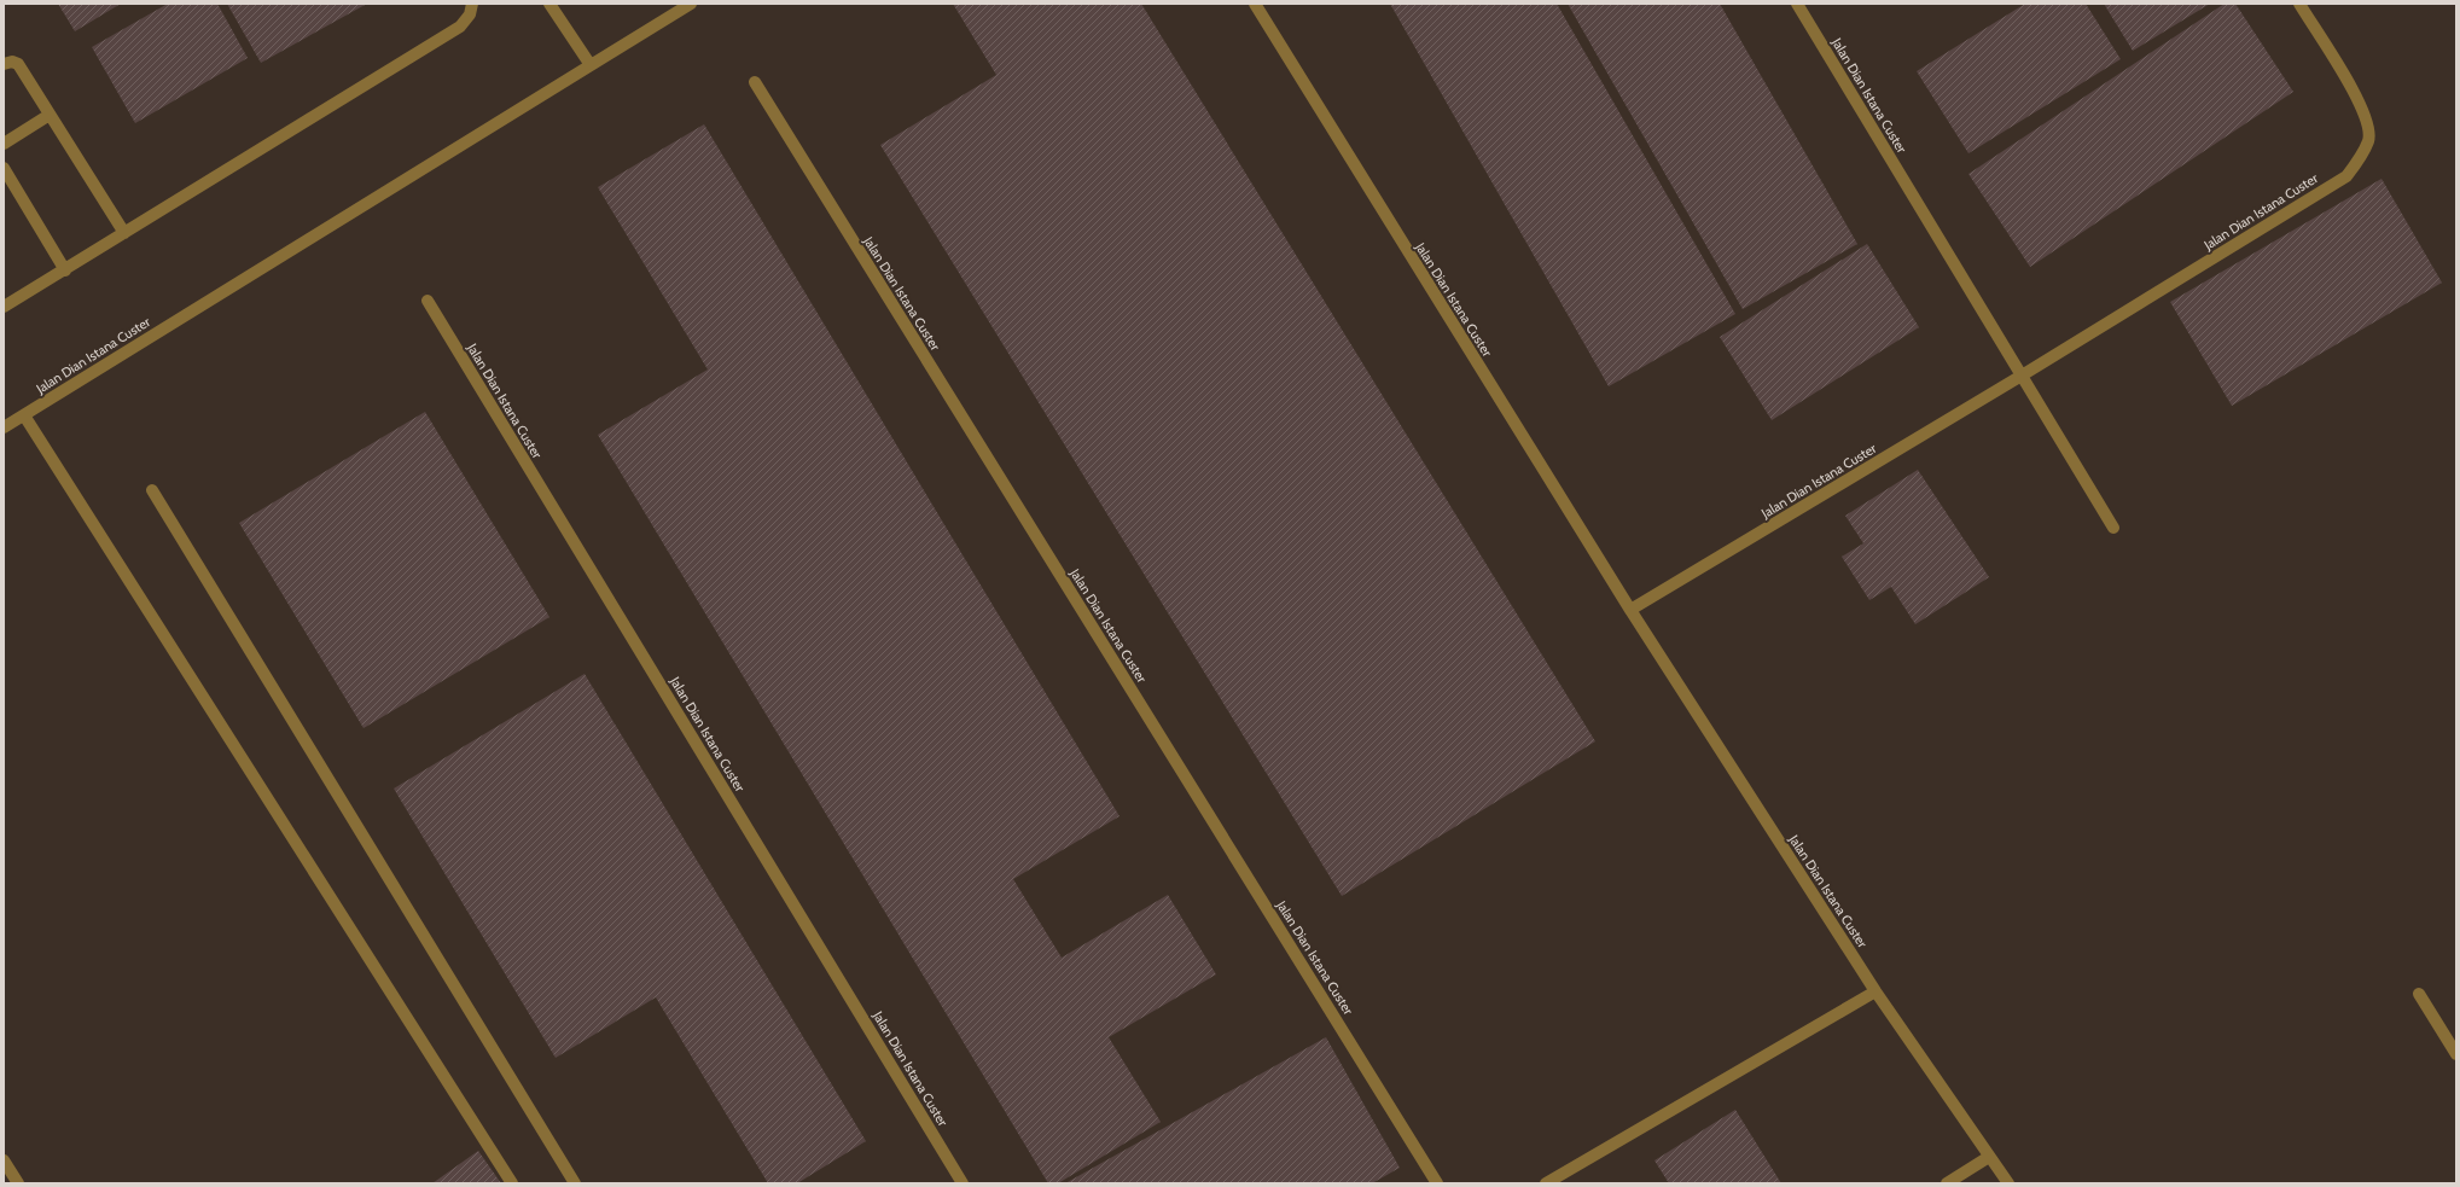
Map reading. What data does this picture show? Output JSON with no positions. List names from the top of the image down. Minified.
{"streets":{"street":["Jalan Dian Istana Custer"]}}
